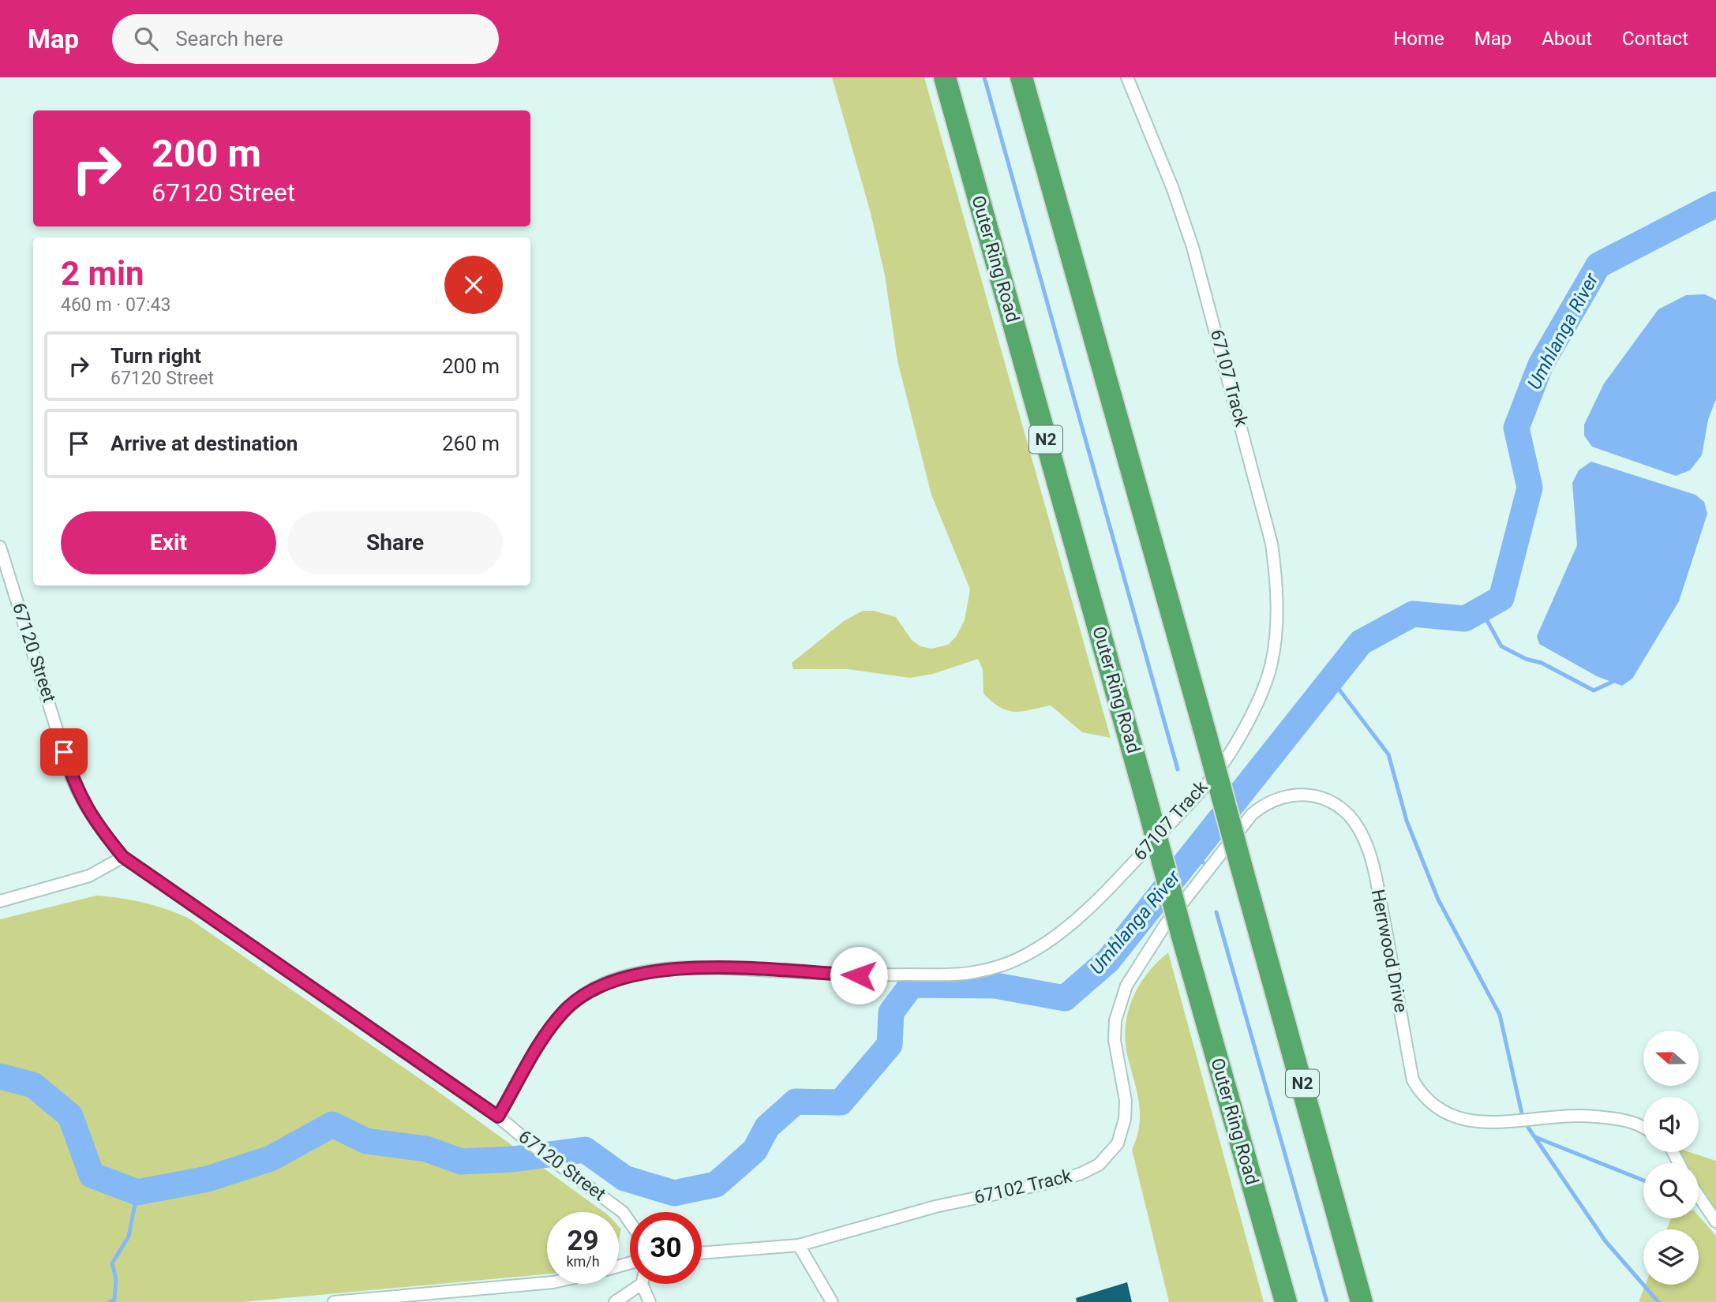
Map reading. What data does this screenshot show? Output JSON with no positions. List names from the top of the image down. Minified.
{"streets":{"highway":["Outer Ring Road","N2"],"street":["67107 Track","67120 Street","Herrwood Drive","67102 Track"]},"crossings":[["Outer Ring Road","Herrwood Drive"],["Outer Ring Road","67102 Track"],["67107 Track","67120 Street"],["Herrwood Drive","67102 Track"]],"water":["Umhlanga River"],"north":"left","page":{"header":"Map","search":"Search here","nav":["Home","Map","About","Contact"],"turn":["200 m","67120 Street"],"heading":["2 min","460 m · 07:43"],"list":[{"name":"Turn right","note":"67120 Street","value":"200 m"},{"name":"Arrive at destination","value":"260 m"}],"buttons":["Exit","Share"],"speed":"29 km/h","limit":"30"}}
